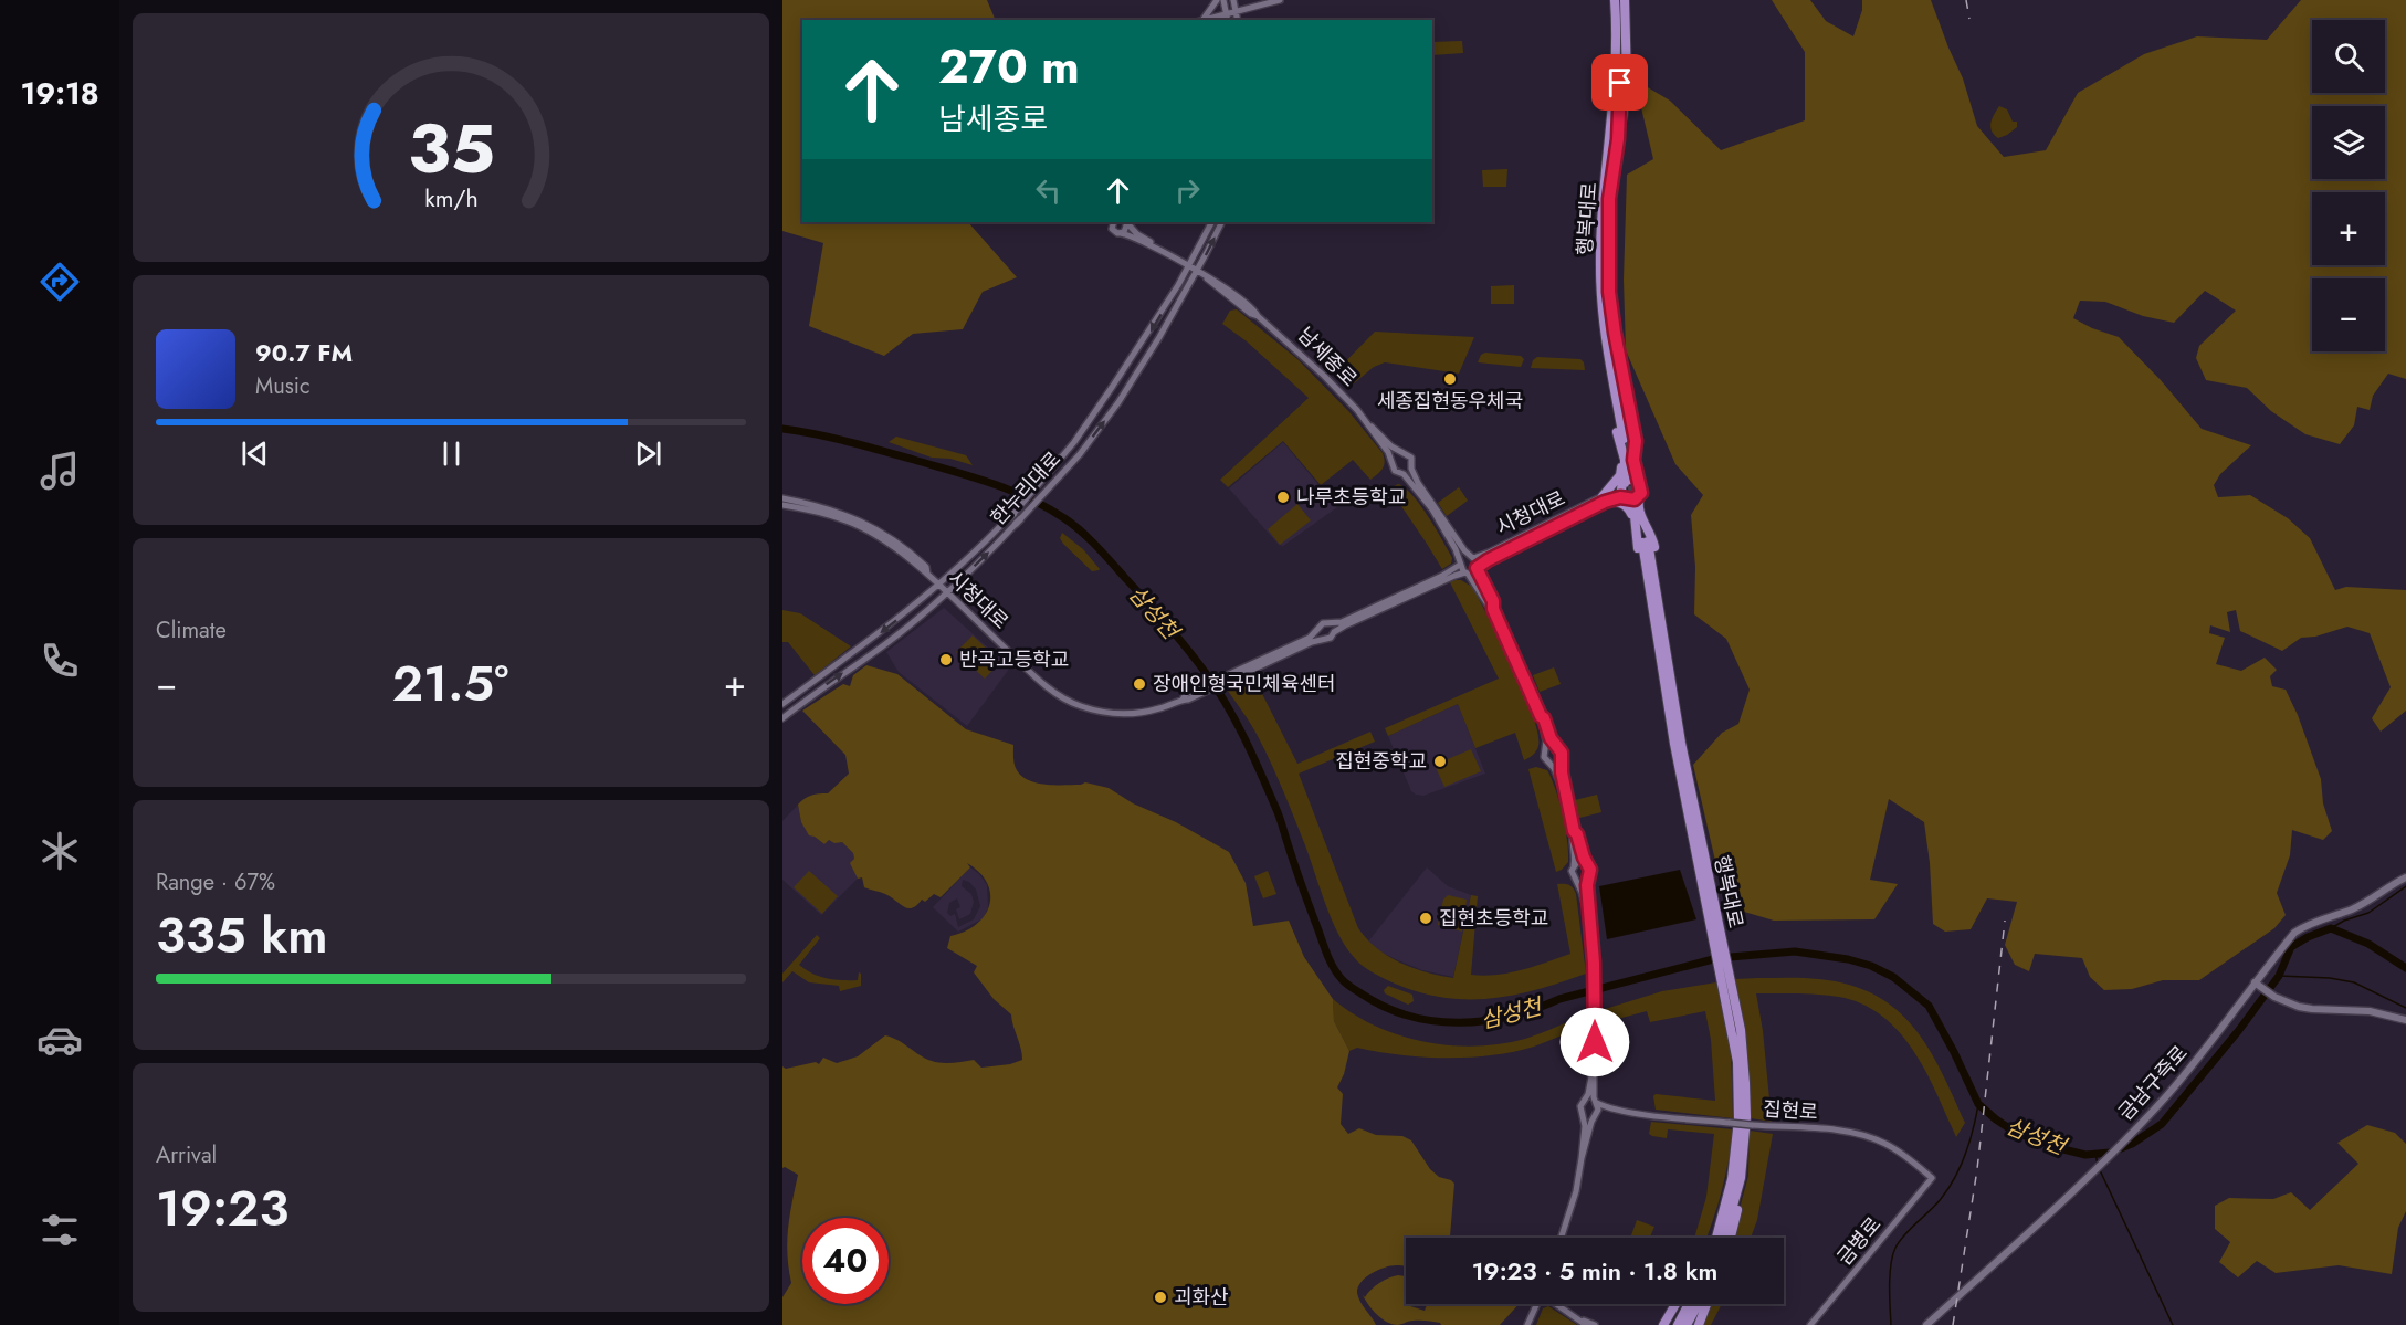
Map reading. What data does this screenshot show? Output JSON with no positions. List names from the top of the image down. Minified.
{"streets":{"highway":["행복대로"],"main road":["금남구즉로"],"street":["남세종로","한누리대로","시청대로","집현로","금병로"]},"crossings":[["남세종로","한누리대로"],["한누리대로","시청대로"],["집현로","금병로"]],"water":["삼성천"],"places":["세종집현동우체국","나루초등학교","반곡고등학교","장애인형국민체육센터","집현중학교","집현초등학교","괴화산"],"page":{"tabs":"19:18","map_buttons":["+","−"],"turn":["270 m","남세종로"],"song":["90.7 FM","Music"],"tile":["Climate",["Range · 67%","335 km"],["Arrival","19:23"]],"heat":["−","21.5°","+"],"limit":"40","trip":"19:23 · 5 min · 1.8 km","gauge":["35","km/h"]}}
